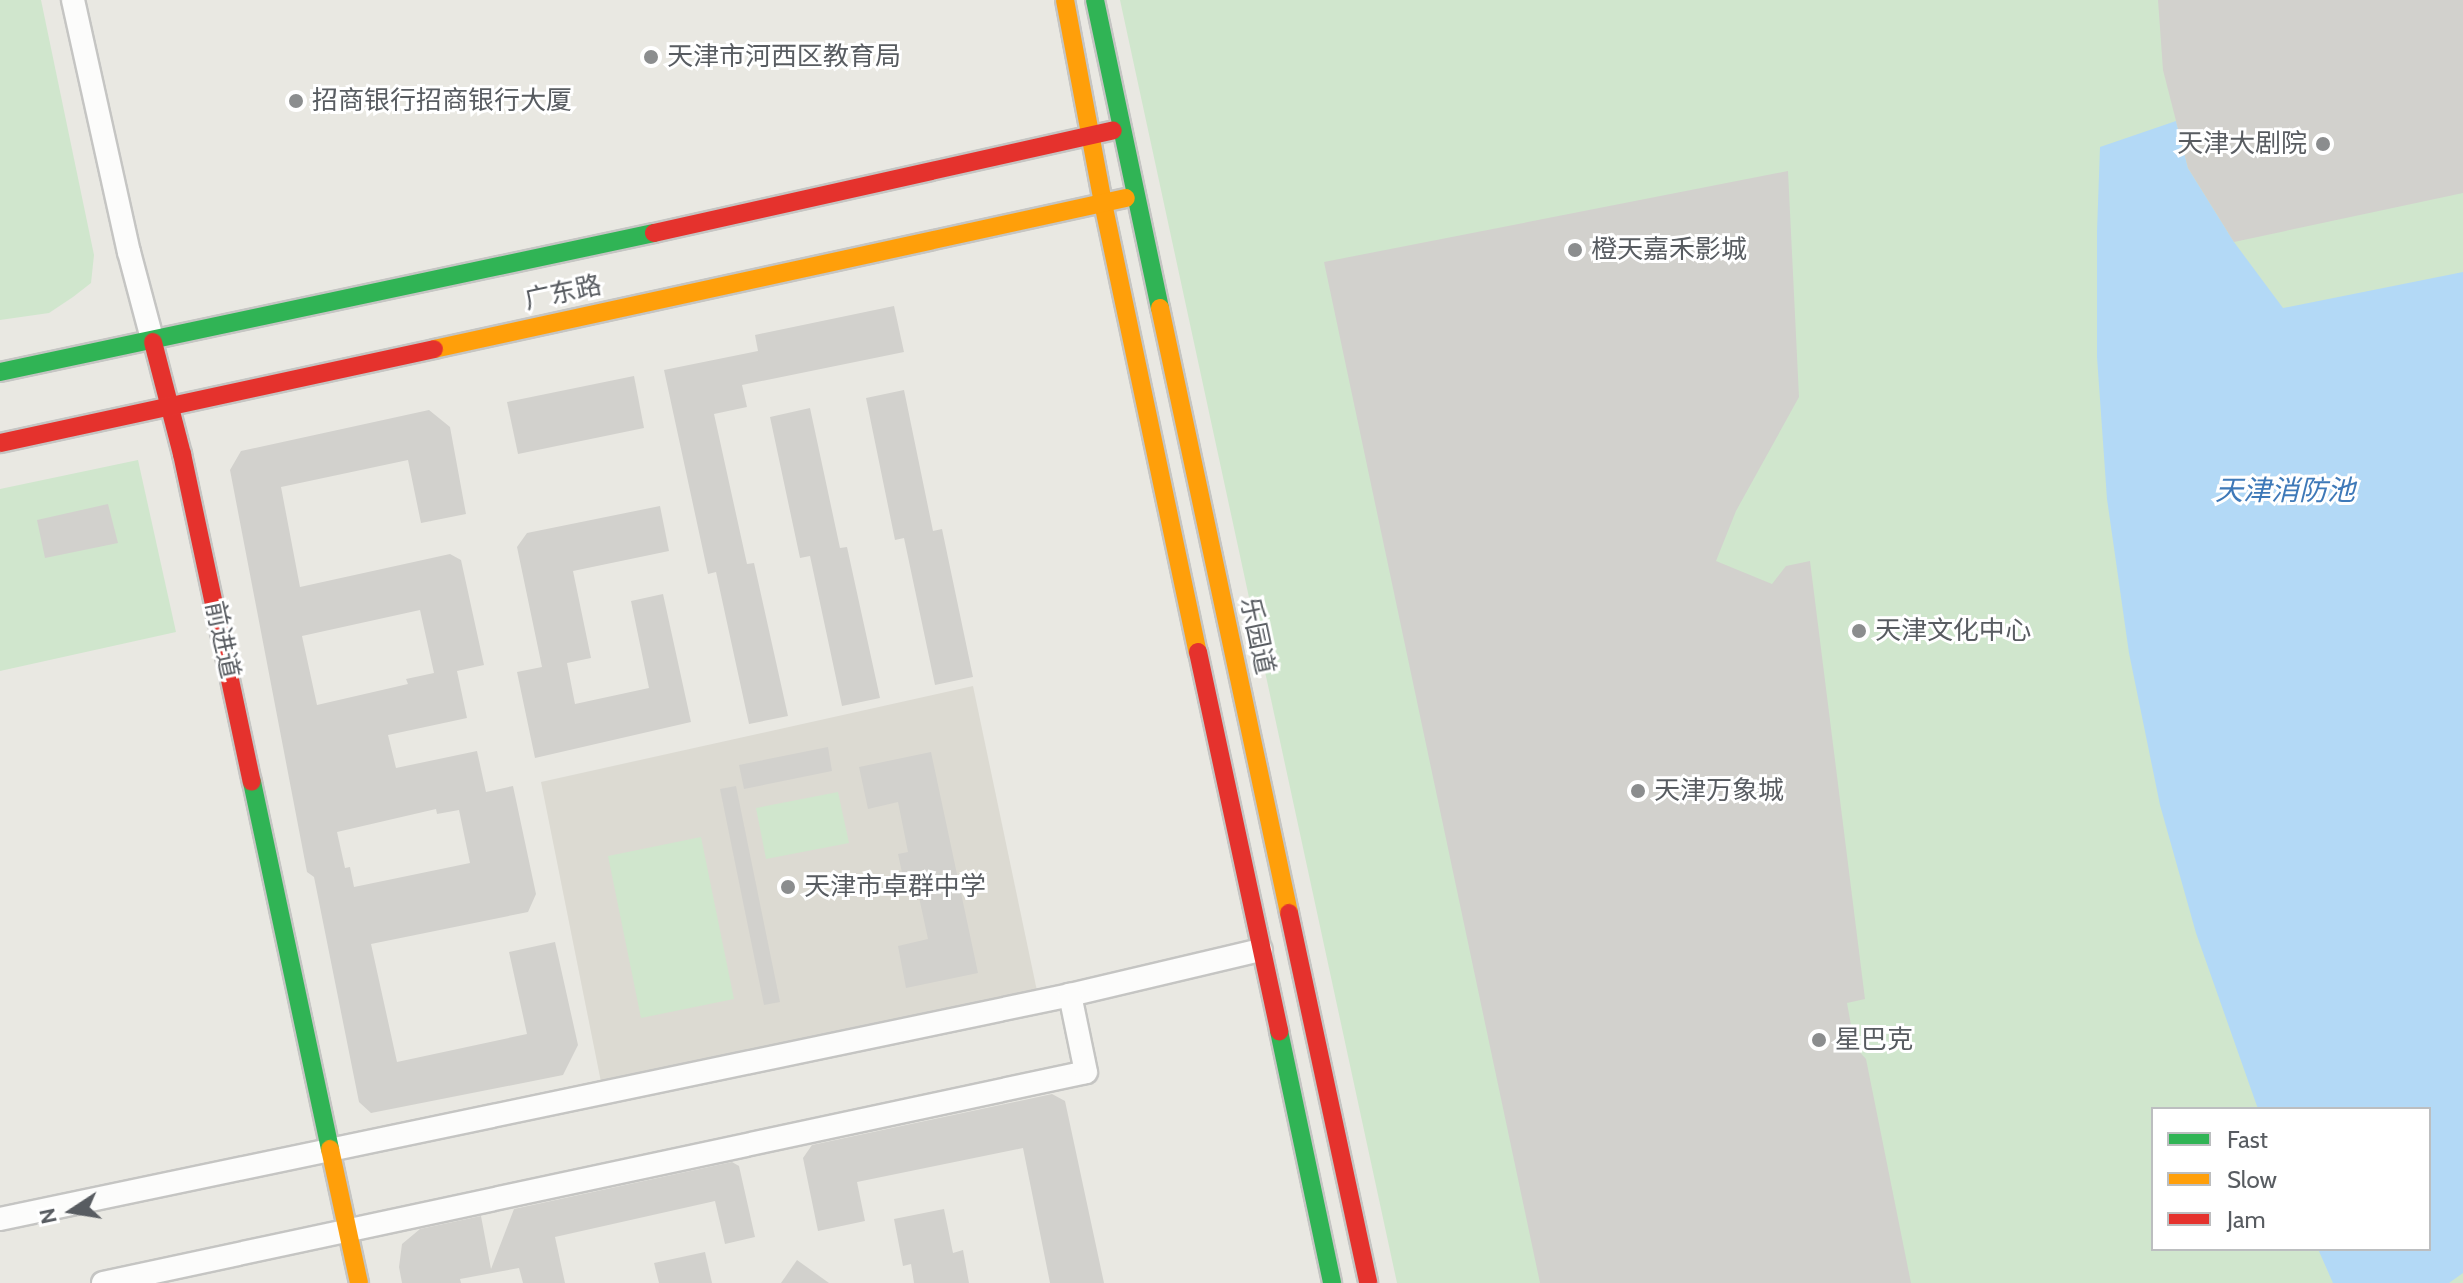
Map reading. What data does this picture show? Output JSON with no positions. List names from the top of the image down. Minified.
{"streets":{"main road":["广东路","乐园道","前进道"]},"crossings":[["广东路","乐园道"],["广东路","前进道"]],"water":["天津消防池"],"places":["天津市河西区教育局","招商银行招商银行大厦","天津大剧院","橙天嘉禾影城","天津文化中心","天津万象城","天津市卓群中学","星巴克"],"legend":["Fast","Slow","Jam"],"north":"left"}
